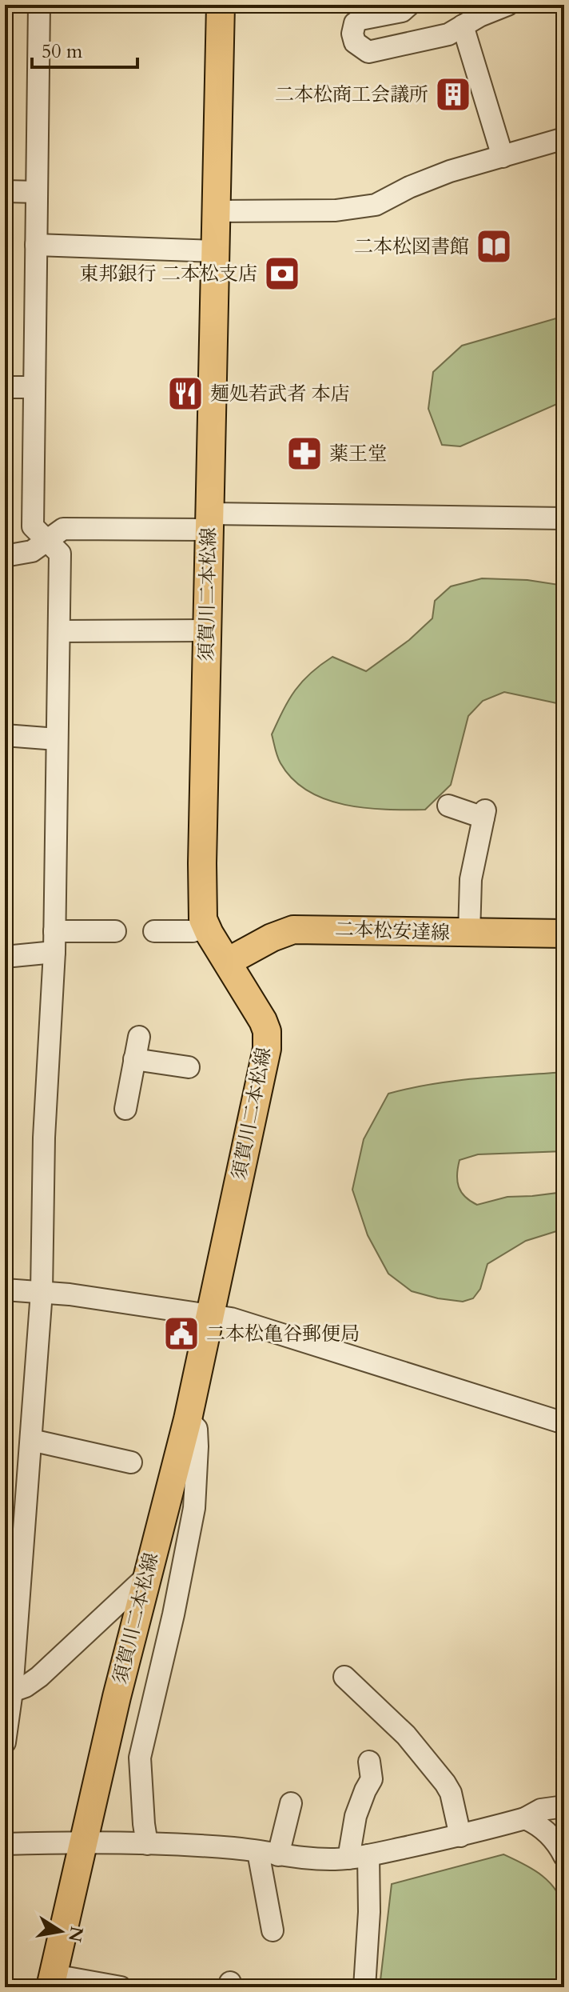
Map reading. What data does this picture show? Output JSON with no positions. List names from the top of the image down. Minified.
{"streets":{"main road":["須賀川二本松線","二本松安達線"]},"crossings":[["須賀川二本松線","二本松安達線"]],"places":{"building":["二本松商工会議所"],"library":["二本松図書館"],"bank":["東邦銀行 二本松支店"],"restaurant":["麺処若武者 本店"],"pharmacy":["薬王堂"],"public building":["二本松亀谷郵便局"]},"scale_bar":"50 m","north":"right"}
